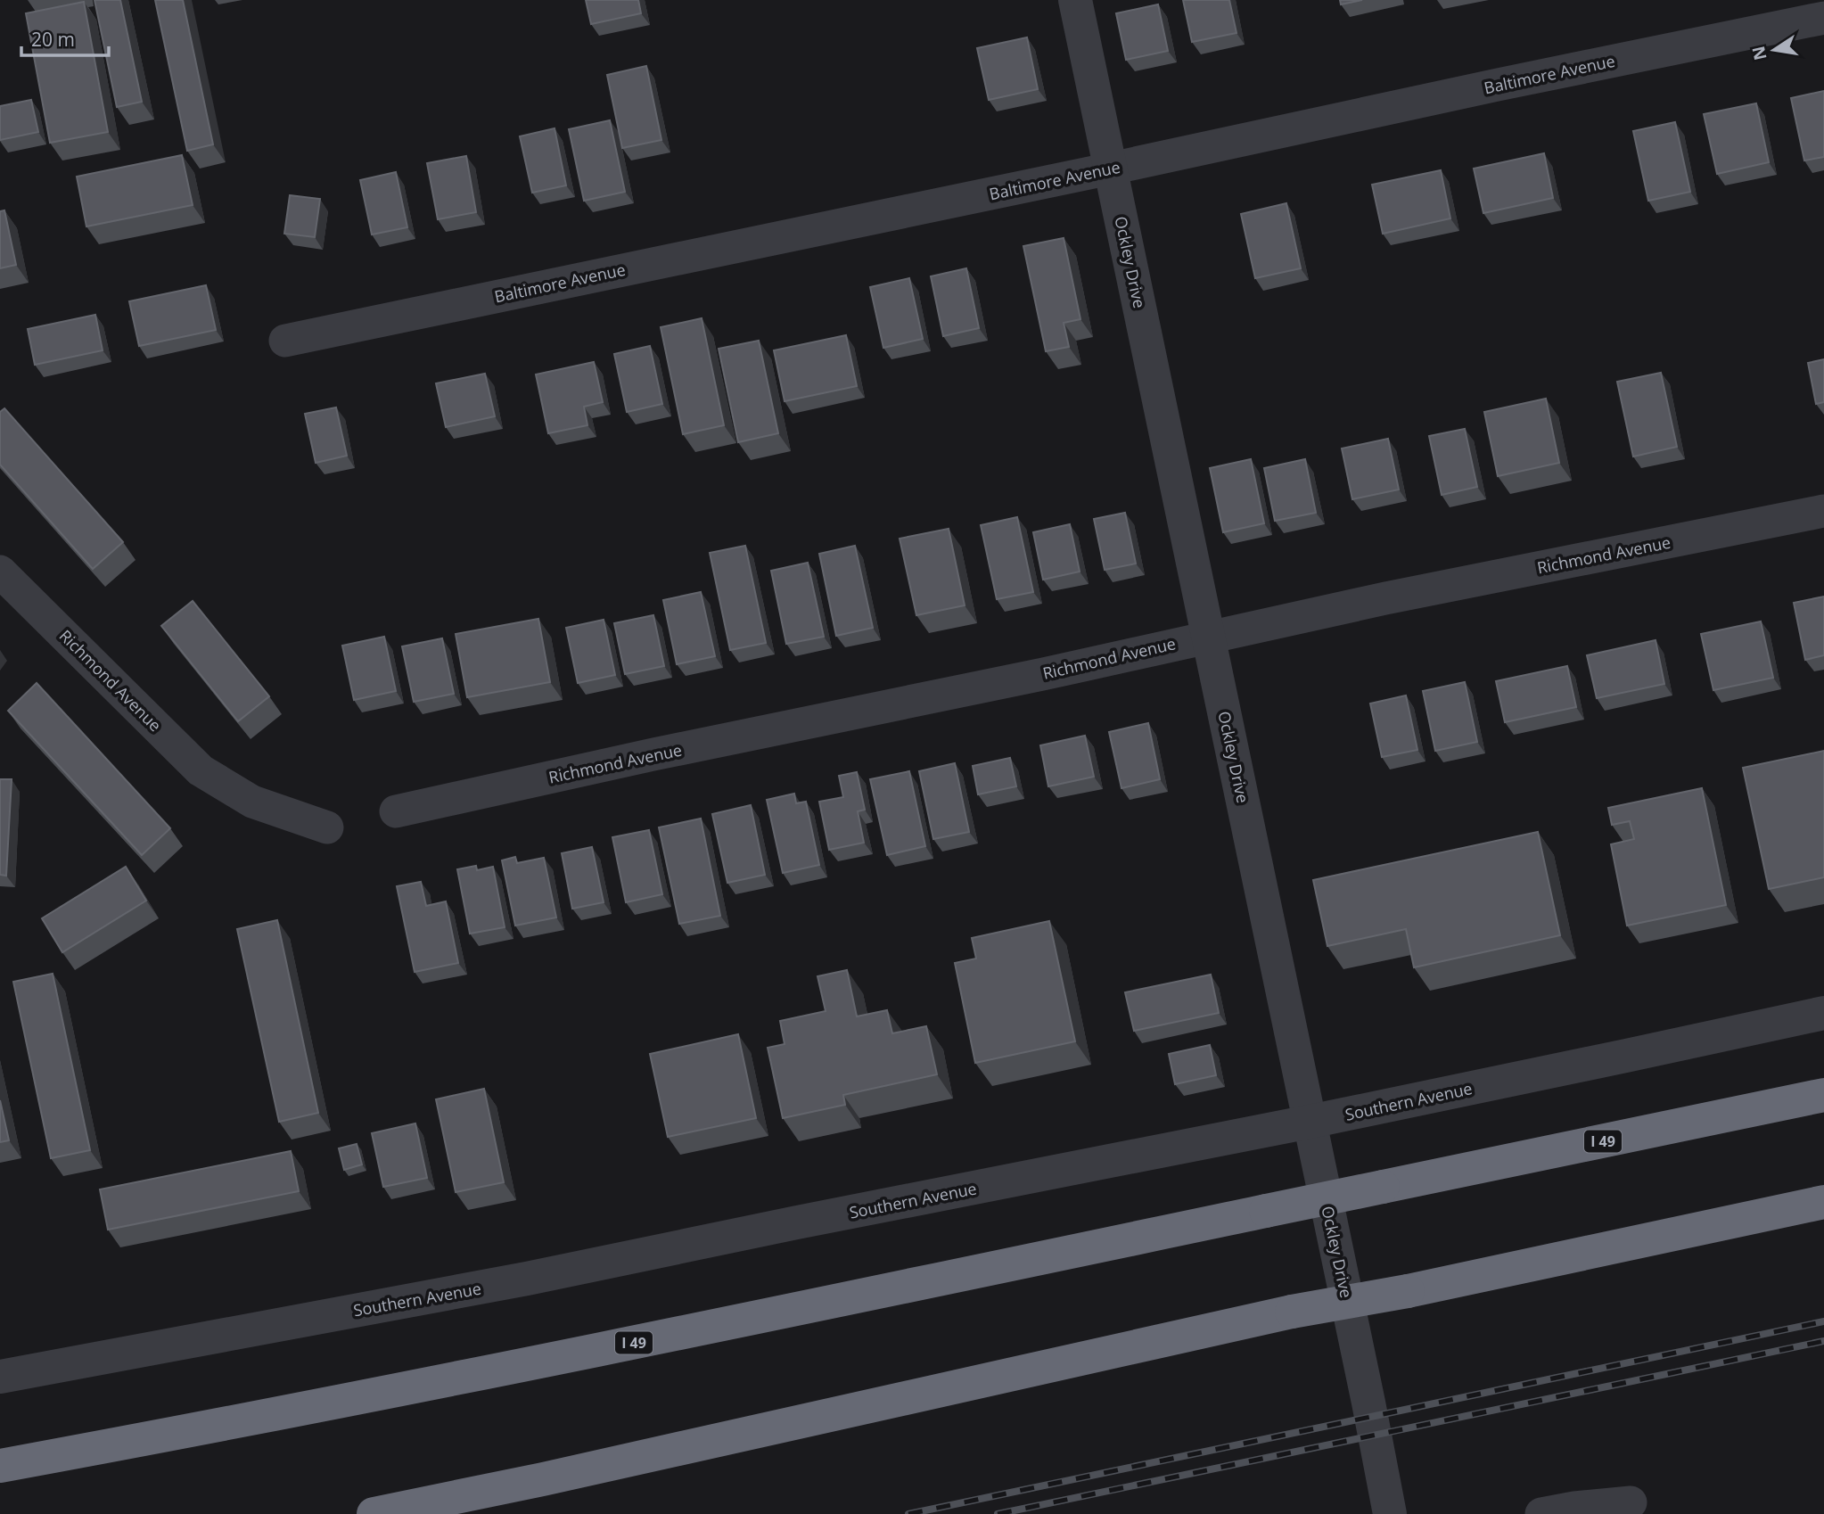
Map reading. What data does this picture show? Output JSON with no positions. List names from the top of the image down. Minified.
{"streets":{"highway":["I 49"],"street":["Baltimore Avenue","Ockley Drive","Richmond Avenue","Southern Avenue"]},"crossings":[["Baltimore Avenue","Ockley Drive"],["Ockley Drive","Richmond Avenue"],["Ockley Drive","Southern Avenue"]],"scale_bar":"20 m","north":"left"}
